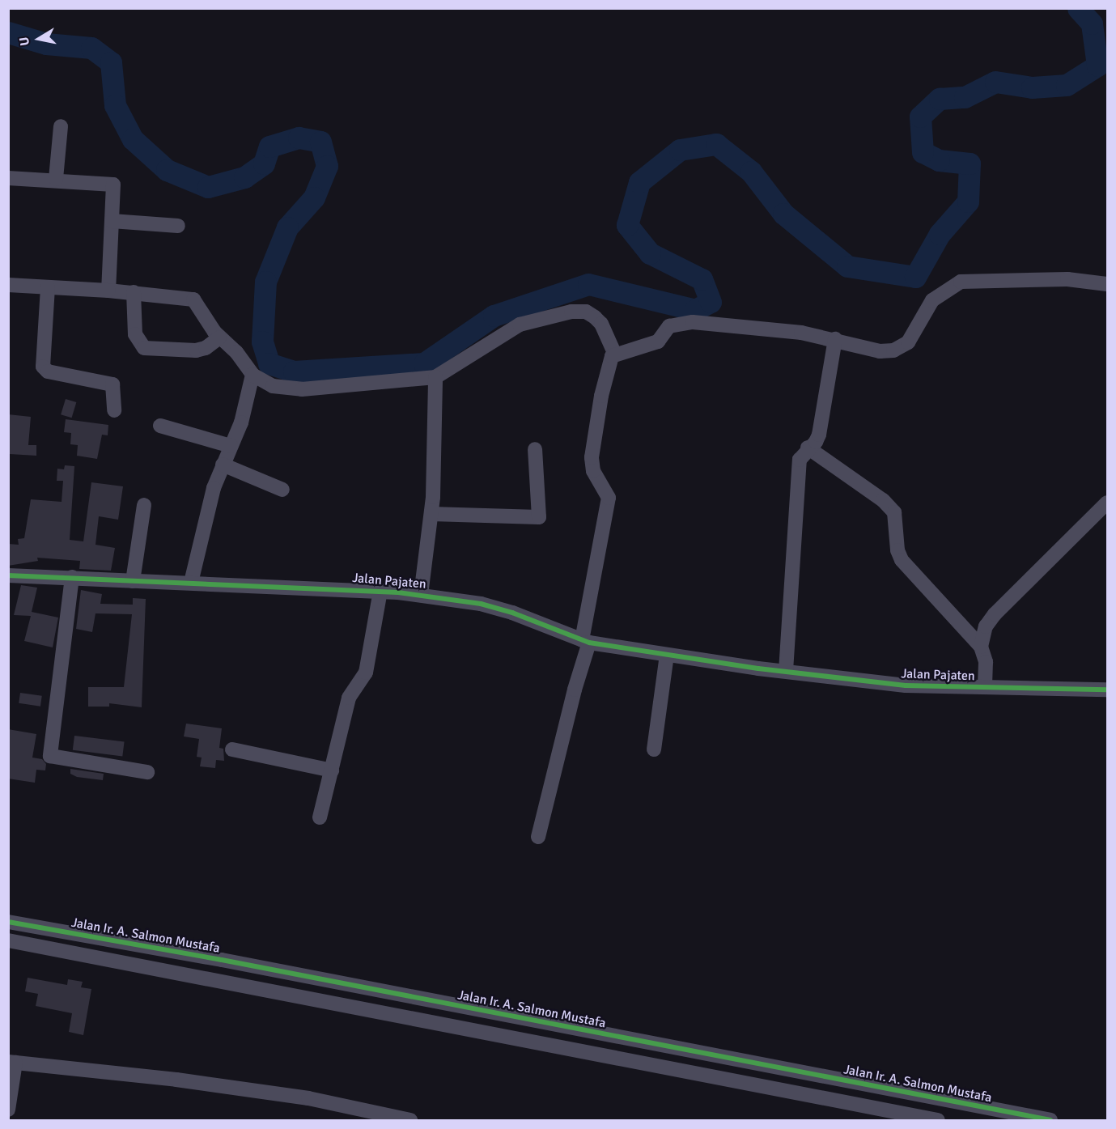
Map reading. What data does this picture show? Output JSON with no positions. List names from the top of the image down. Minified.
{"streets":{"street":["Jalan Pajaten","Jalan Ir. A. Salmon Mustafa"]},"north":"left"}
